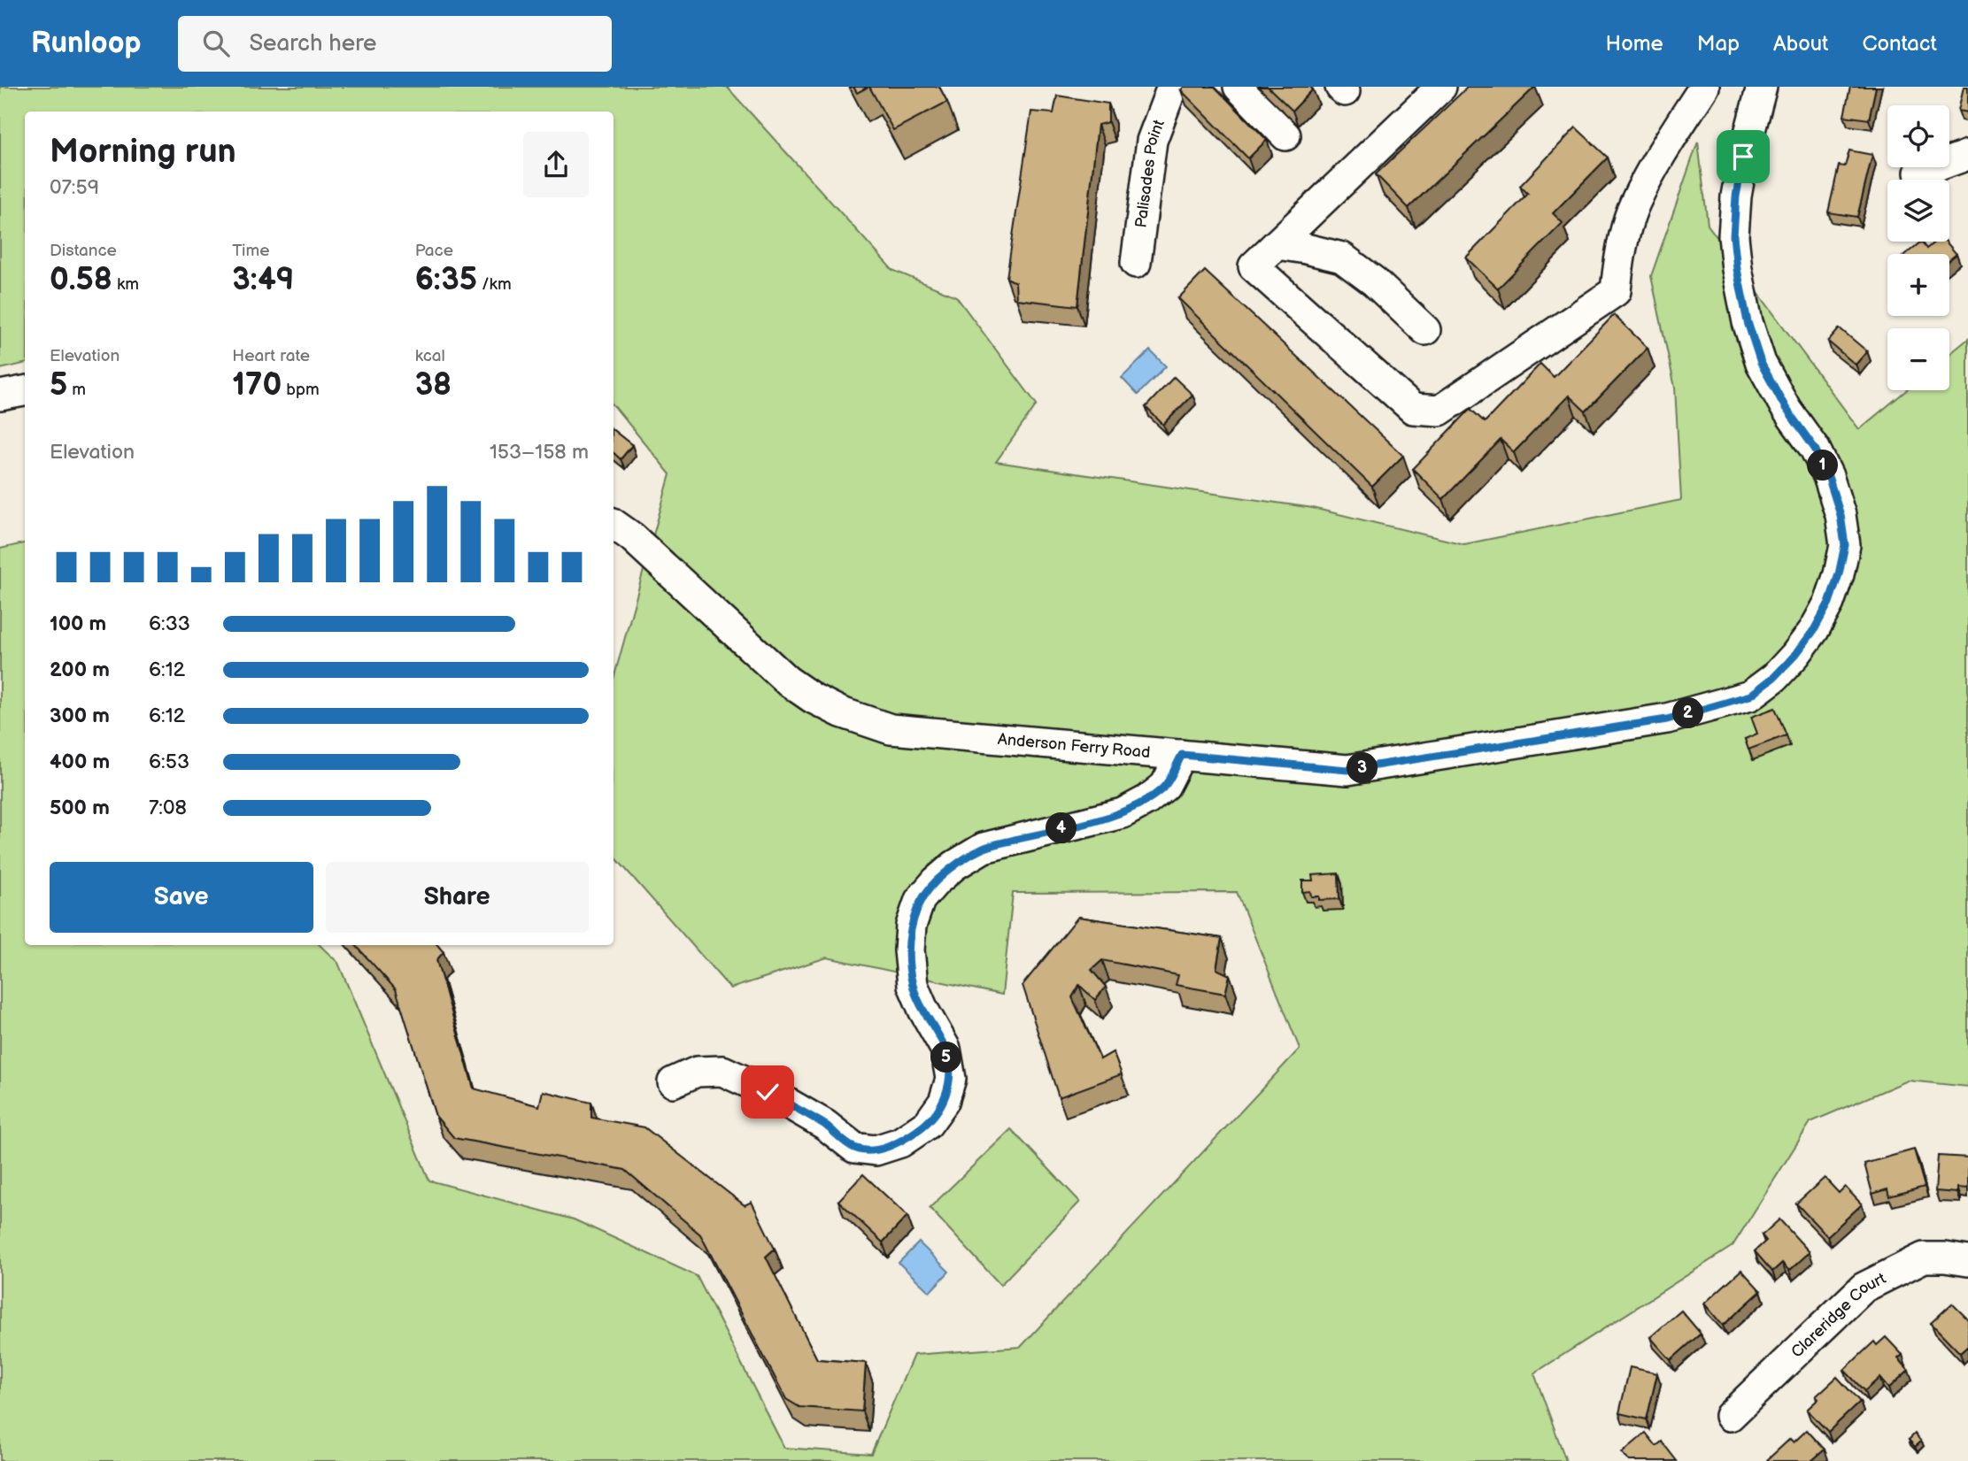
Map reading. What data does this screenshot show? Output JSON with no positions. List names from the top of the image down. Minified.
{"streets":{"street":["Palisades Point","Anderson Ferry Road","Clareridge Court"]},"page":{"header":"Runloop","search":"Search here","nav":["Home","Map","About","Contact"],"map_buttons":["+","−"],"heading":["Morning run","07:59"],"stats":[["Distance","0.58 km"],["Time","3:49"],["Pace","6:35 /km"],["Elevation","5 m"],["Heart rate","170 bpm"],["kcal","38"]],"chart":["Elevation","153–158 m"],"pins":["1","2","3","4","5"],"list":[{"name":"100 m","note":"6:33"},{"name":"200 m","note":"6:12"},{"name":"300 m","note":"6:12"},{"name":"400 m","note":"6:53"},{"name":"500 m","note":"7:08"}],"buttons":["Save","Share"]}}
